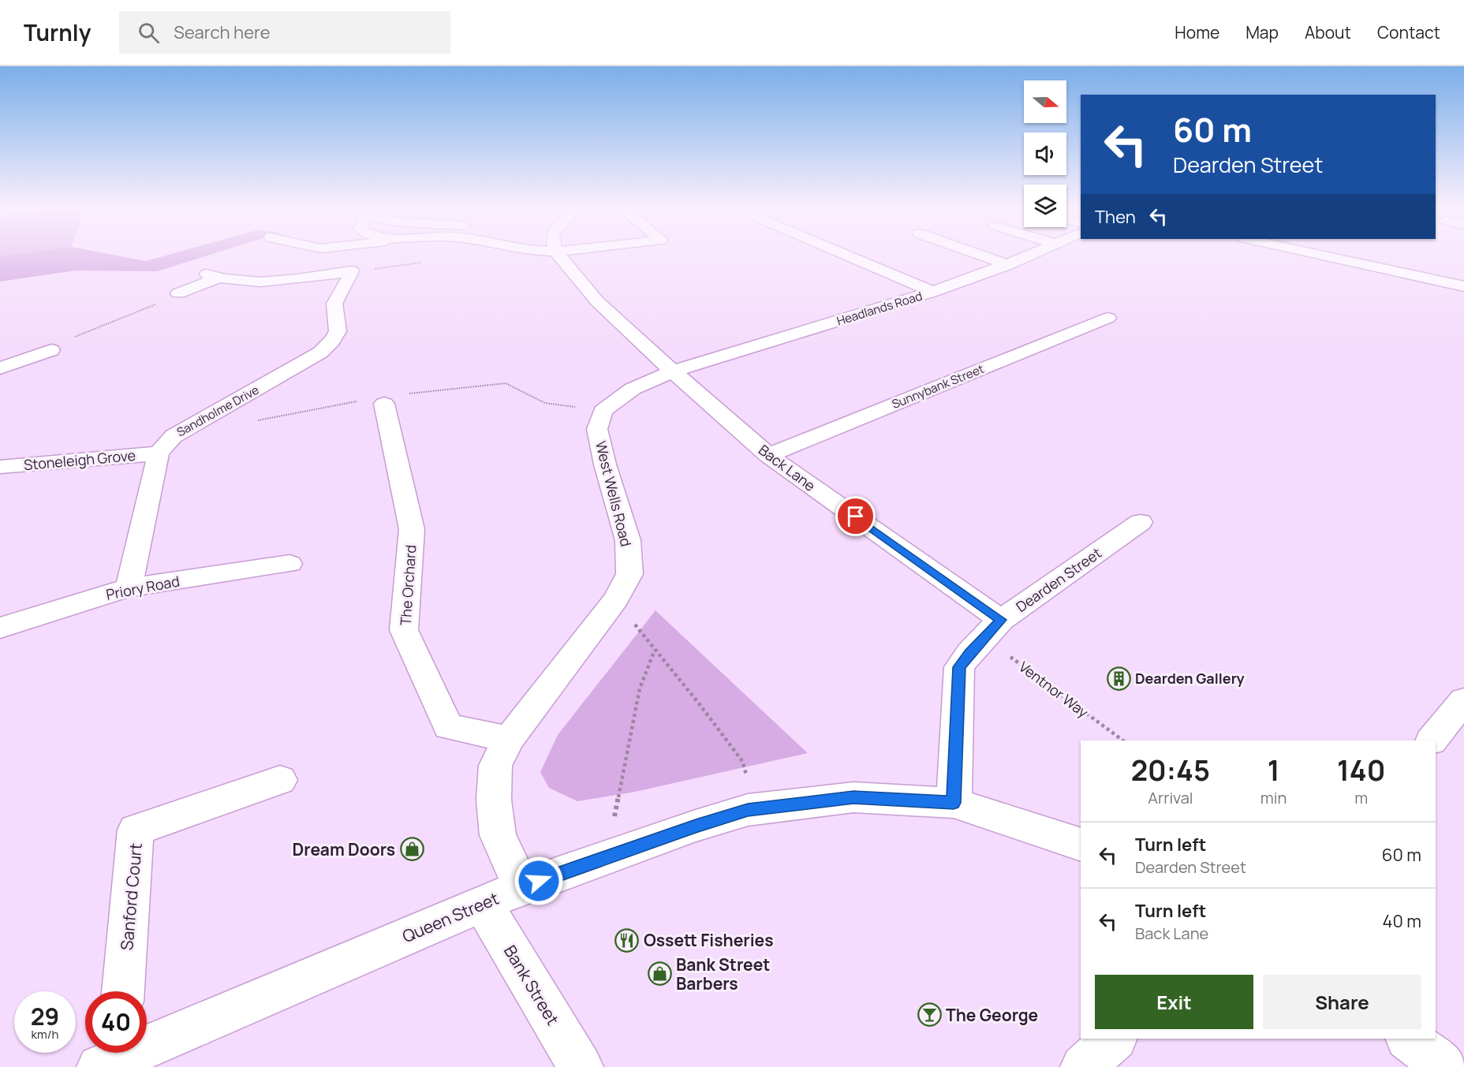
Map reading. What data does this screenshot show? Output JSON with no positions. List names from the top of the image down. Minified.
{"streets":{"street":["Headlands Road","Sunnybank Street","Sandholme Drive","Stoneleigh Grove","Back Lane","West Wells Road","Dearden Street","The Orchard","Priory Road","Sanford Court","Queen Street","Bank Street"],"path":["Ventnor Way"]},"crossings":[["Headlands Road","Back Lane"],["Headlands Road","West Wells Road"],["Sunnybank Street","Back Lane"],["Sandholme Drive","Stoneleigh Grove"],["Sandholme Drive","Priory Road"],["Back Lane","West Wells Road"],["Back Lane","Dearden Street"],["Back Lane","Ventnor Way"],["West Wells Road","The Orchard"],["West Wells Road","Queen Street"],["Dearden Street","Ventnor Way"],["Dearden Street","Queen Street"],["Queen Street","Bank Street"]],"places":{"building":["Dearden Gallery"],"shop":["Dream Doors","Bank Street Barbers"],"restaurant":["Ossett Fisheries"],"bar":["The George"]},"north":"right","page":{"header":"Turnly","search":"Search here","nav":["Home","Map","About","Contact"],"turn":["60 m","Dearden Street"],"then":"Then","eta":["20:45","Arrival","1","min","140","m"],"list":[{"name":"Turn left","note":"Dearden Street","value":"60 m"},{"name":"Turn left","note":"Back Lane","value":"40 m"}],"buttons":["Exit","Share"],"speed":"29 km/h","limit":"40"}}
